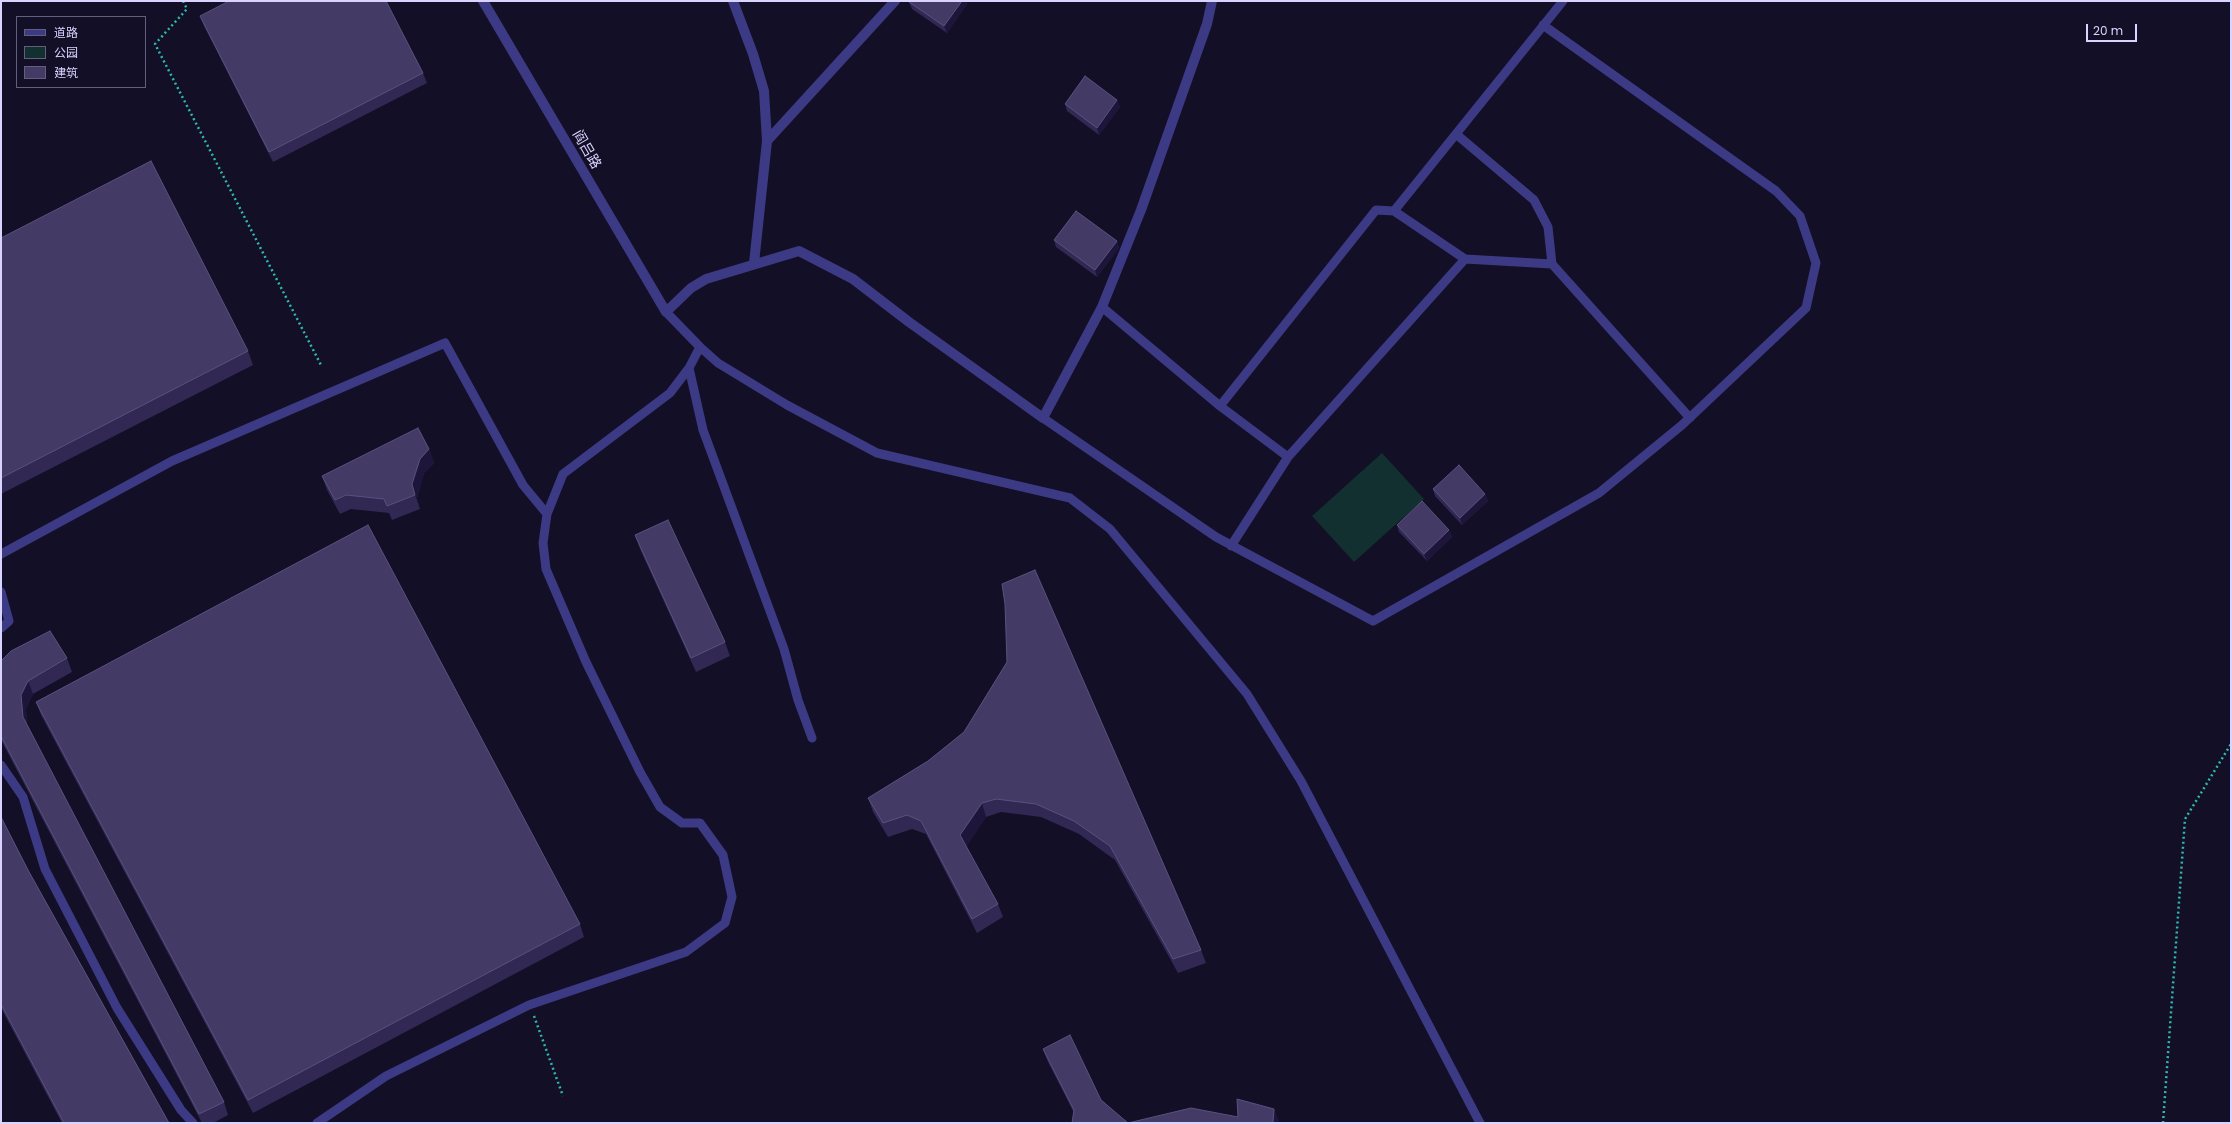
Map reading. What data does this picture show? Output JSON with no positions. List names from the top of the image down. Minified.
{"streets":{"street":["阎吕路"]},"legend":["道路","公园","建筑"],"scale_bar":"20 m"}
